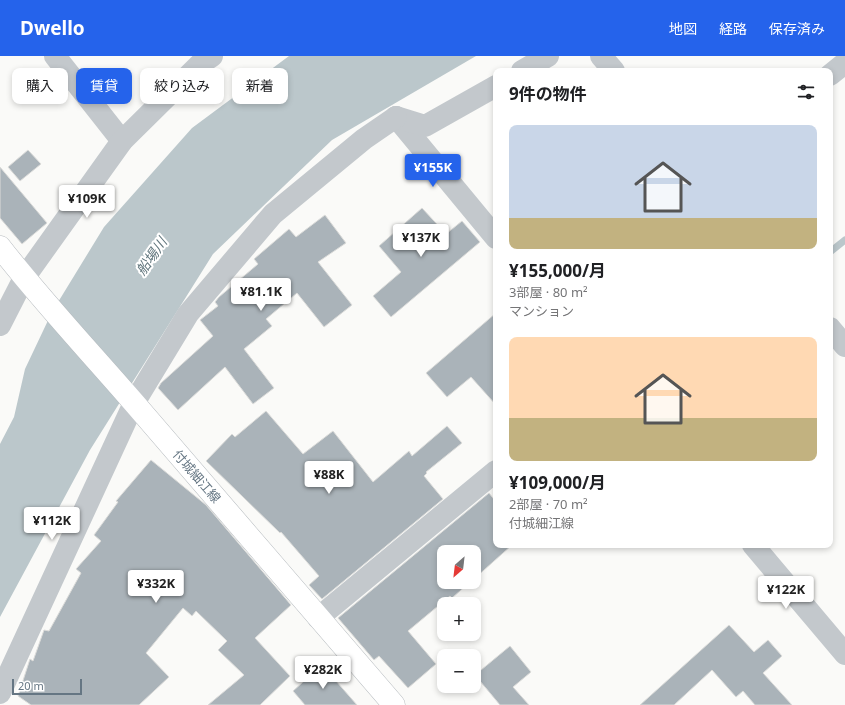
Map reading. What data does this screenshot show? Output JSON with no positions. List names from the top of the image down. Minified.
{"streets":{"main road":["付城細江線"]},"water":["船場川"],"scale_bar":"20 m","north":"bottom left","page":{"header":"Dwello","nav":["地図","経路","保存済み"],"chip":["購入","賃貸","絞り込み","新着"],"heading":"9件の物件","list":[{"name":"¥155,000/月","note":"3部屋 · 80 m² · マンション"},{"name":"¥109,000/月","note":"2部屋 · 70 m² · 付城細江線"}],"price":["¥155K","¥109K","¥137K","¥81.1K","¥88K","¥112K","¥332K","¥122K","¥282K"],"map_buttons":["+","−"],"scale":"20 m"}}
